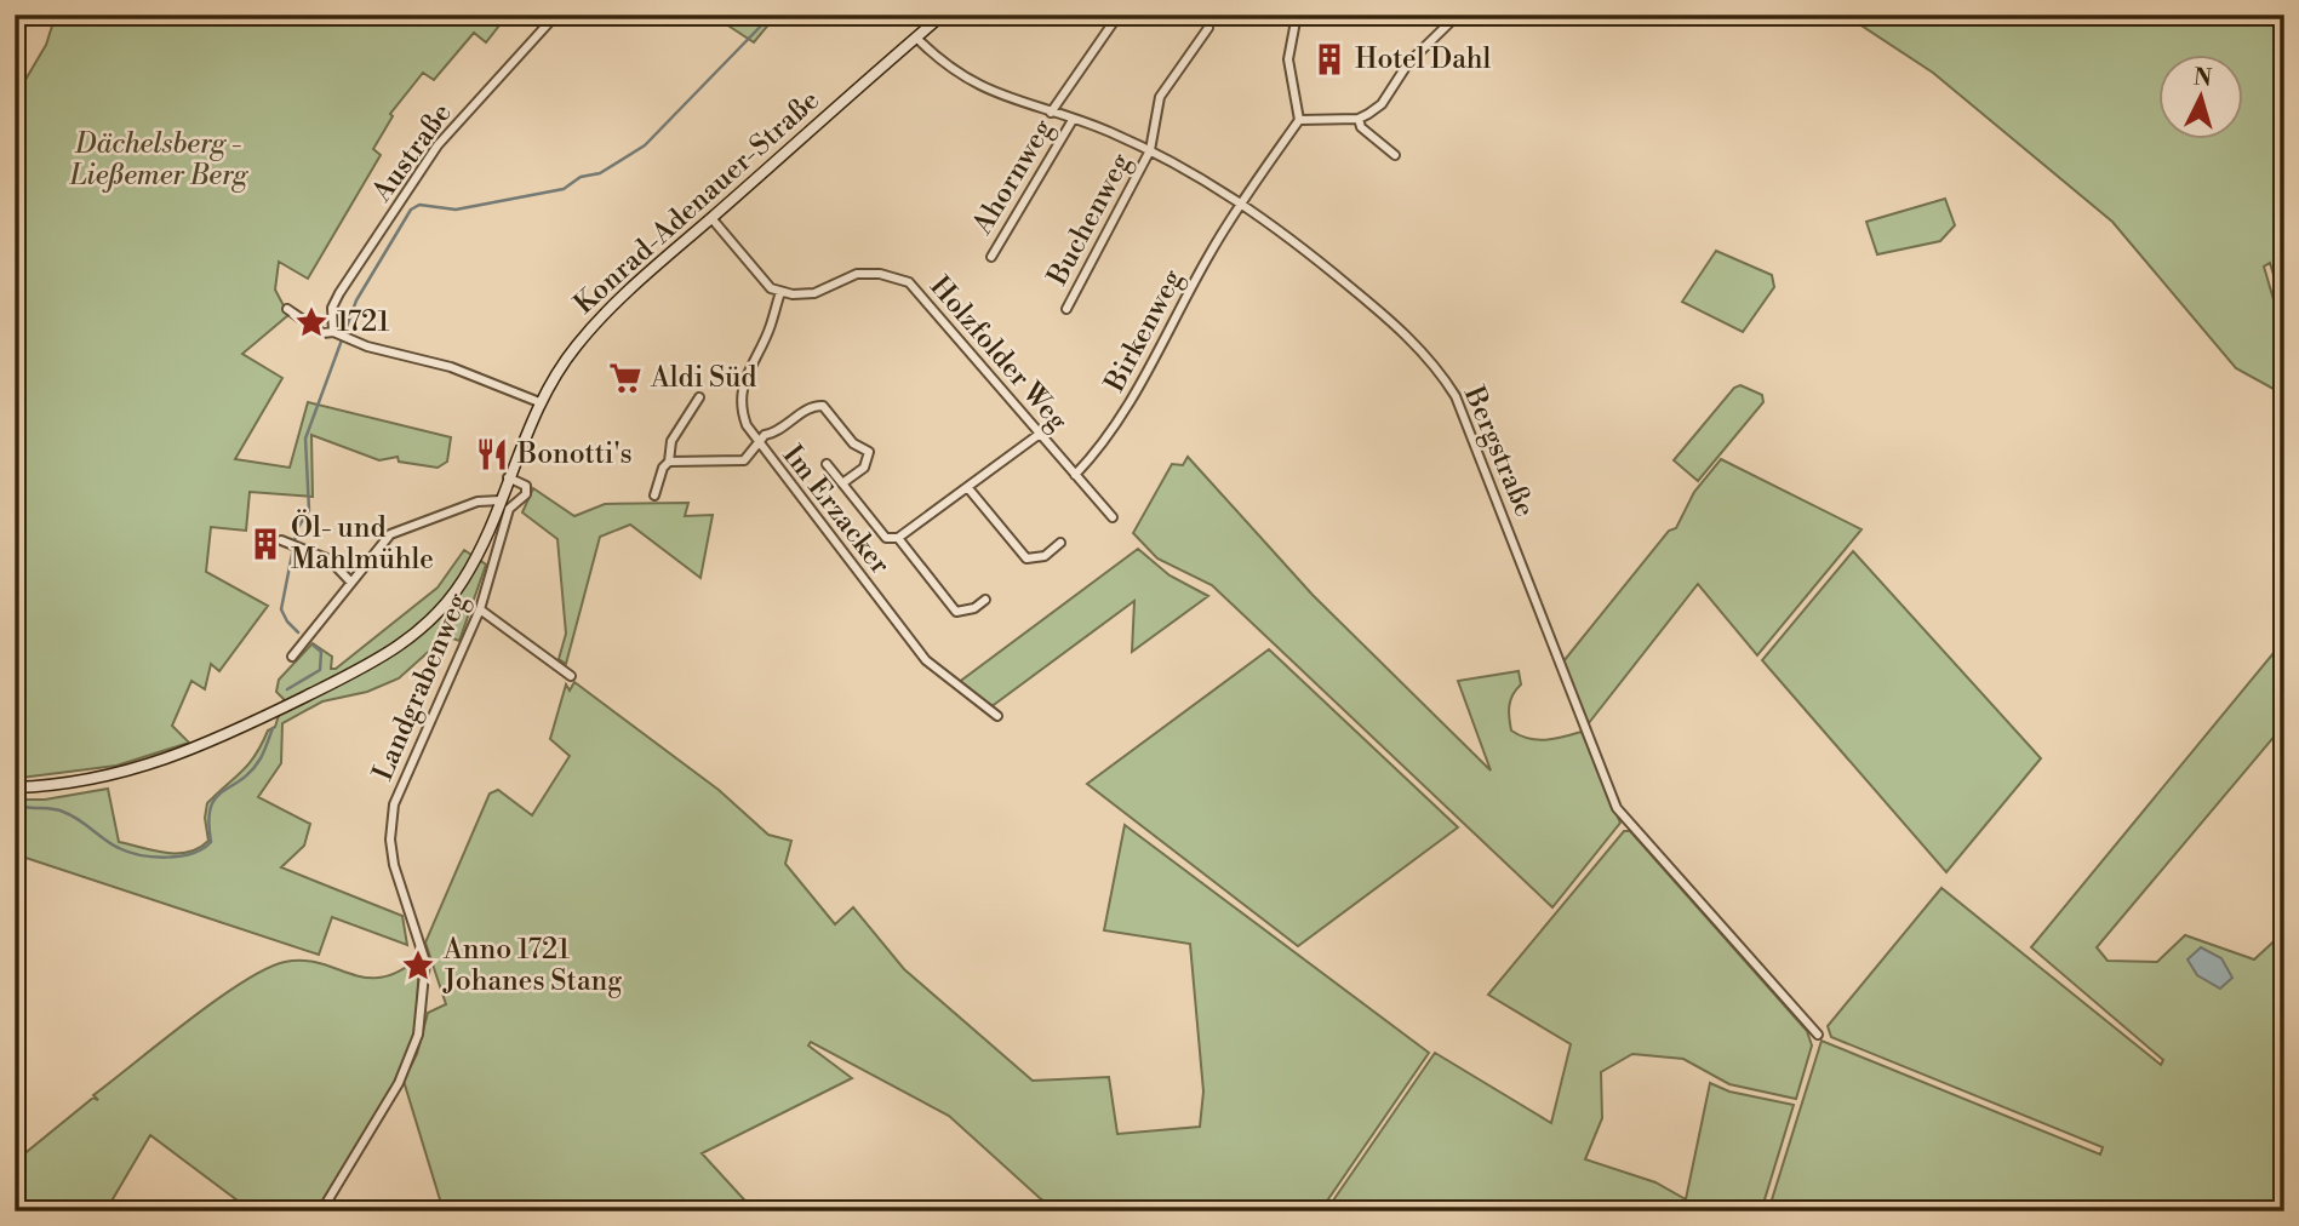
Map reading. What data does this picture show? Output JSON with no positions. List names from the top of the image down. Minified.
{"streets":{"main road":["Konrad-Adenauer-Straße"],"street":["Austraße","Ahornweg","Buchenweg","Birkenweg","Holzfolder Weg","Bergstraße","Im Erzacker","Landgrabenweg"]},"crossings":[["Ahornweg","Bergstraße"],["Konrad-Adenauer-Straße","Bergstraße"],["Konrad-Adenauer-Straße","Landgrabenweg"],["Buchenweg","Bergstraße"],["Birkenweg","Holzfolder Weg"],["Birkenweg","Bergstraße"],["Holzfolder Weg","Im Erzacker"]],"parks":["Dächelsberg - Ließemer Berg"],"places":{"building":["Hotel Dahl","Öl- und Mahlmühle"],"place":["1721","Anno 1721 Johanes Stang"],"supermarket":["Aldi Süd"],"restaurant":["Bonotti's"]},"north":"top"}
